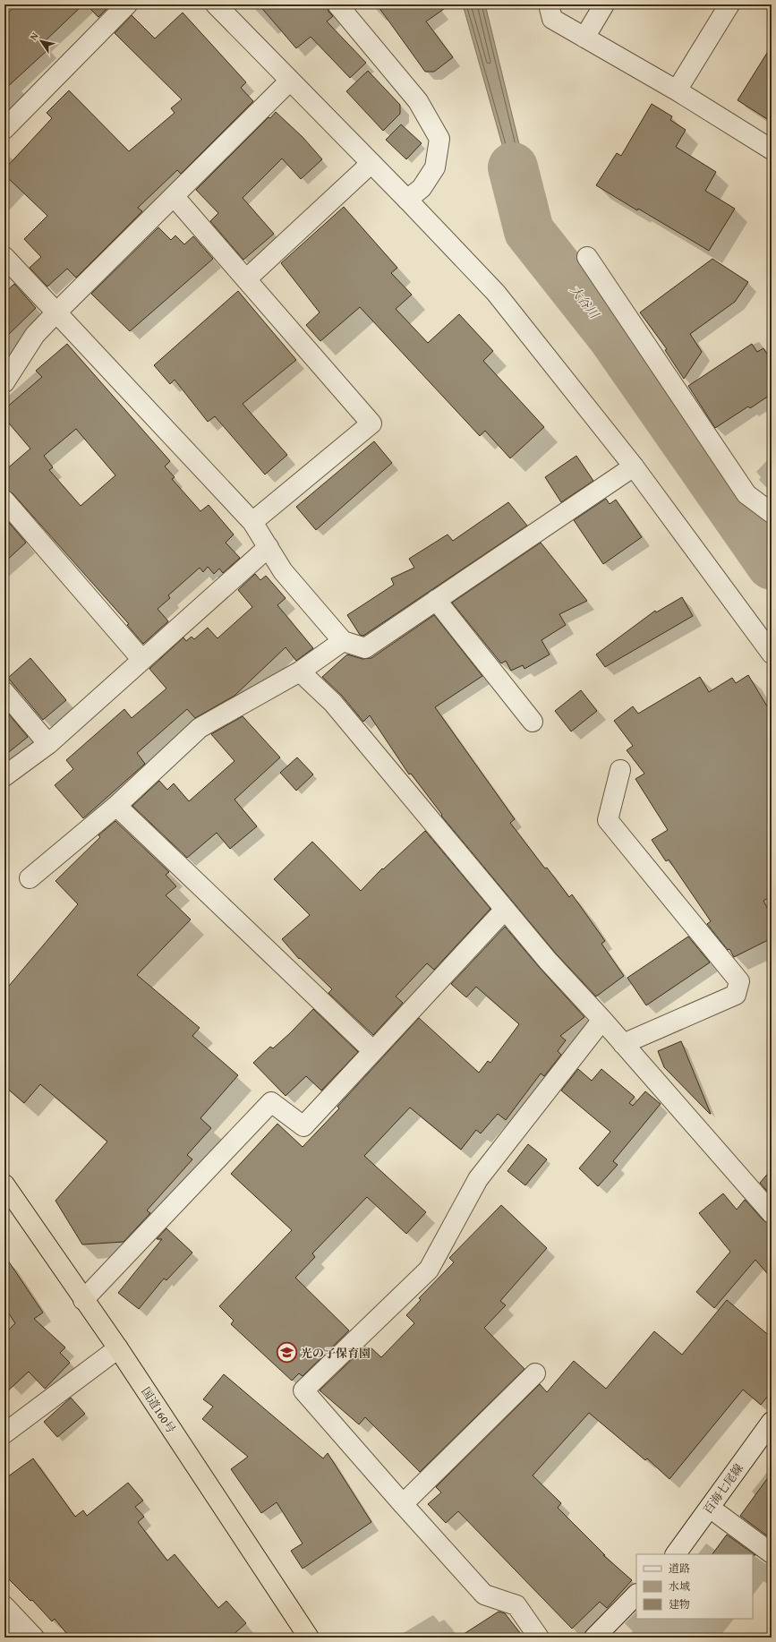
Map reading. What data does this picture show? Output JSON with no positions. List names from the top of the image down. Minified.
{"streets":{"highway":["国道160号"],"street":["百海七尾線"]},"water":["大谷川"],"places":{"school or university":["光の子保育園"]},"legend":["道路","水域","建物"],"north":"top left"}
